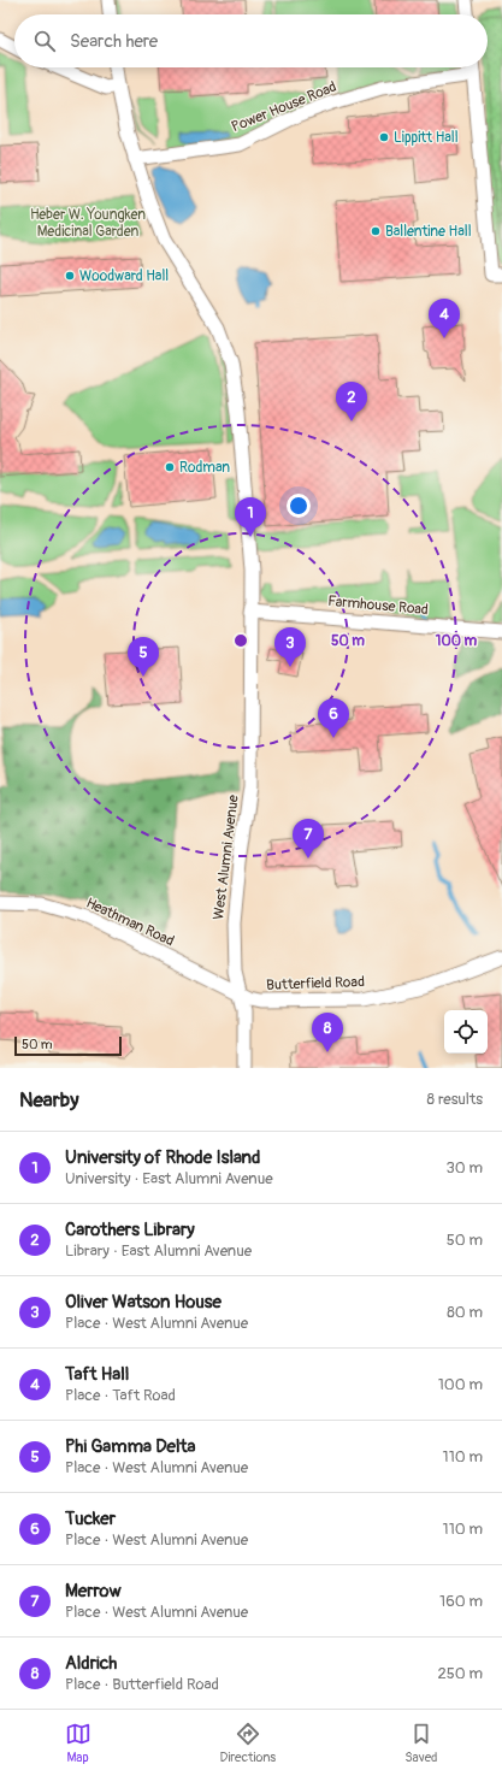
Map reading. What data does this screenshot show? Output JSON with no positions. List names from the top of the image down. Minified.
{"streets":{"street":["Power House Road","Farmhouse Road","West Alumni Avenue","Heathman Road","Butterfield Road"]},"crossings":[["Power House Road","West Alumni Avenue"],["Farmhouse Road","West Alumni Avenue"],["West Alumni Avenue","Heathman Road"],["West Alumni Avenue","Butterfield Road"],["Heathman Road","Butterfield Road"]],"parks":["Heber W. Youngken Medicinal Garden"],"places":["Lippitt Hall","Ballentine Hall","Woodward Hall","Rodman"],"scale_bar":"50 m","page":{"search":"Search here","pins":["4","2","1","3","5","6","7","8"],"scale":"50 m","heading":["Nearby","8 results"],"list":[{"mark":"1","name":"University of Rhode Island","note":"University · East Alumni Avenue","value":"30 m"},{"mark":"2","name":"Carothers Library","note":"Library · East Alumni Avenue","value":"50 m"},{"mark":"3","name":"Oliver Watson House","note":"Place · West Alumni Avenue","value":"80 m"},{"mark":"4","name":"Taft Hall","note":"Place · Taft Road","value":"100 m"},{"mark":"5","name":"Phi Gamma Delta","note":"Place · West Alumni Avenue","value":"110 m"},{"mark":"6","name":"Tucker","note":"Place · West Alumni Avenue","value":"110 m"},{"mark":"7","name":"Merrow","note":"Place · West Alumni Avenue","value":"160 m"},{"mark":"8","name":"Aldrich","note":"Place · Butterfield Road","value":"250 m"}],"nav":["Map","Directions","Saved"]},"rings":["50 m","100 m"]}
